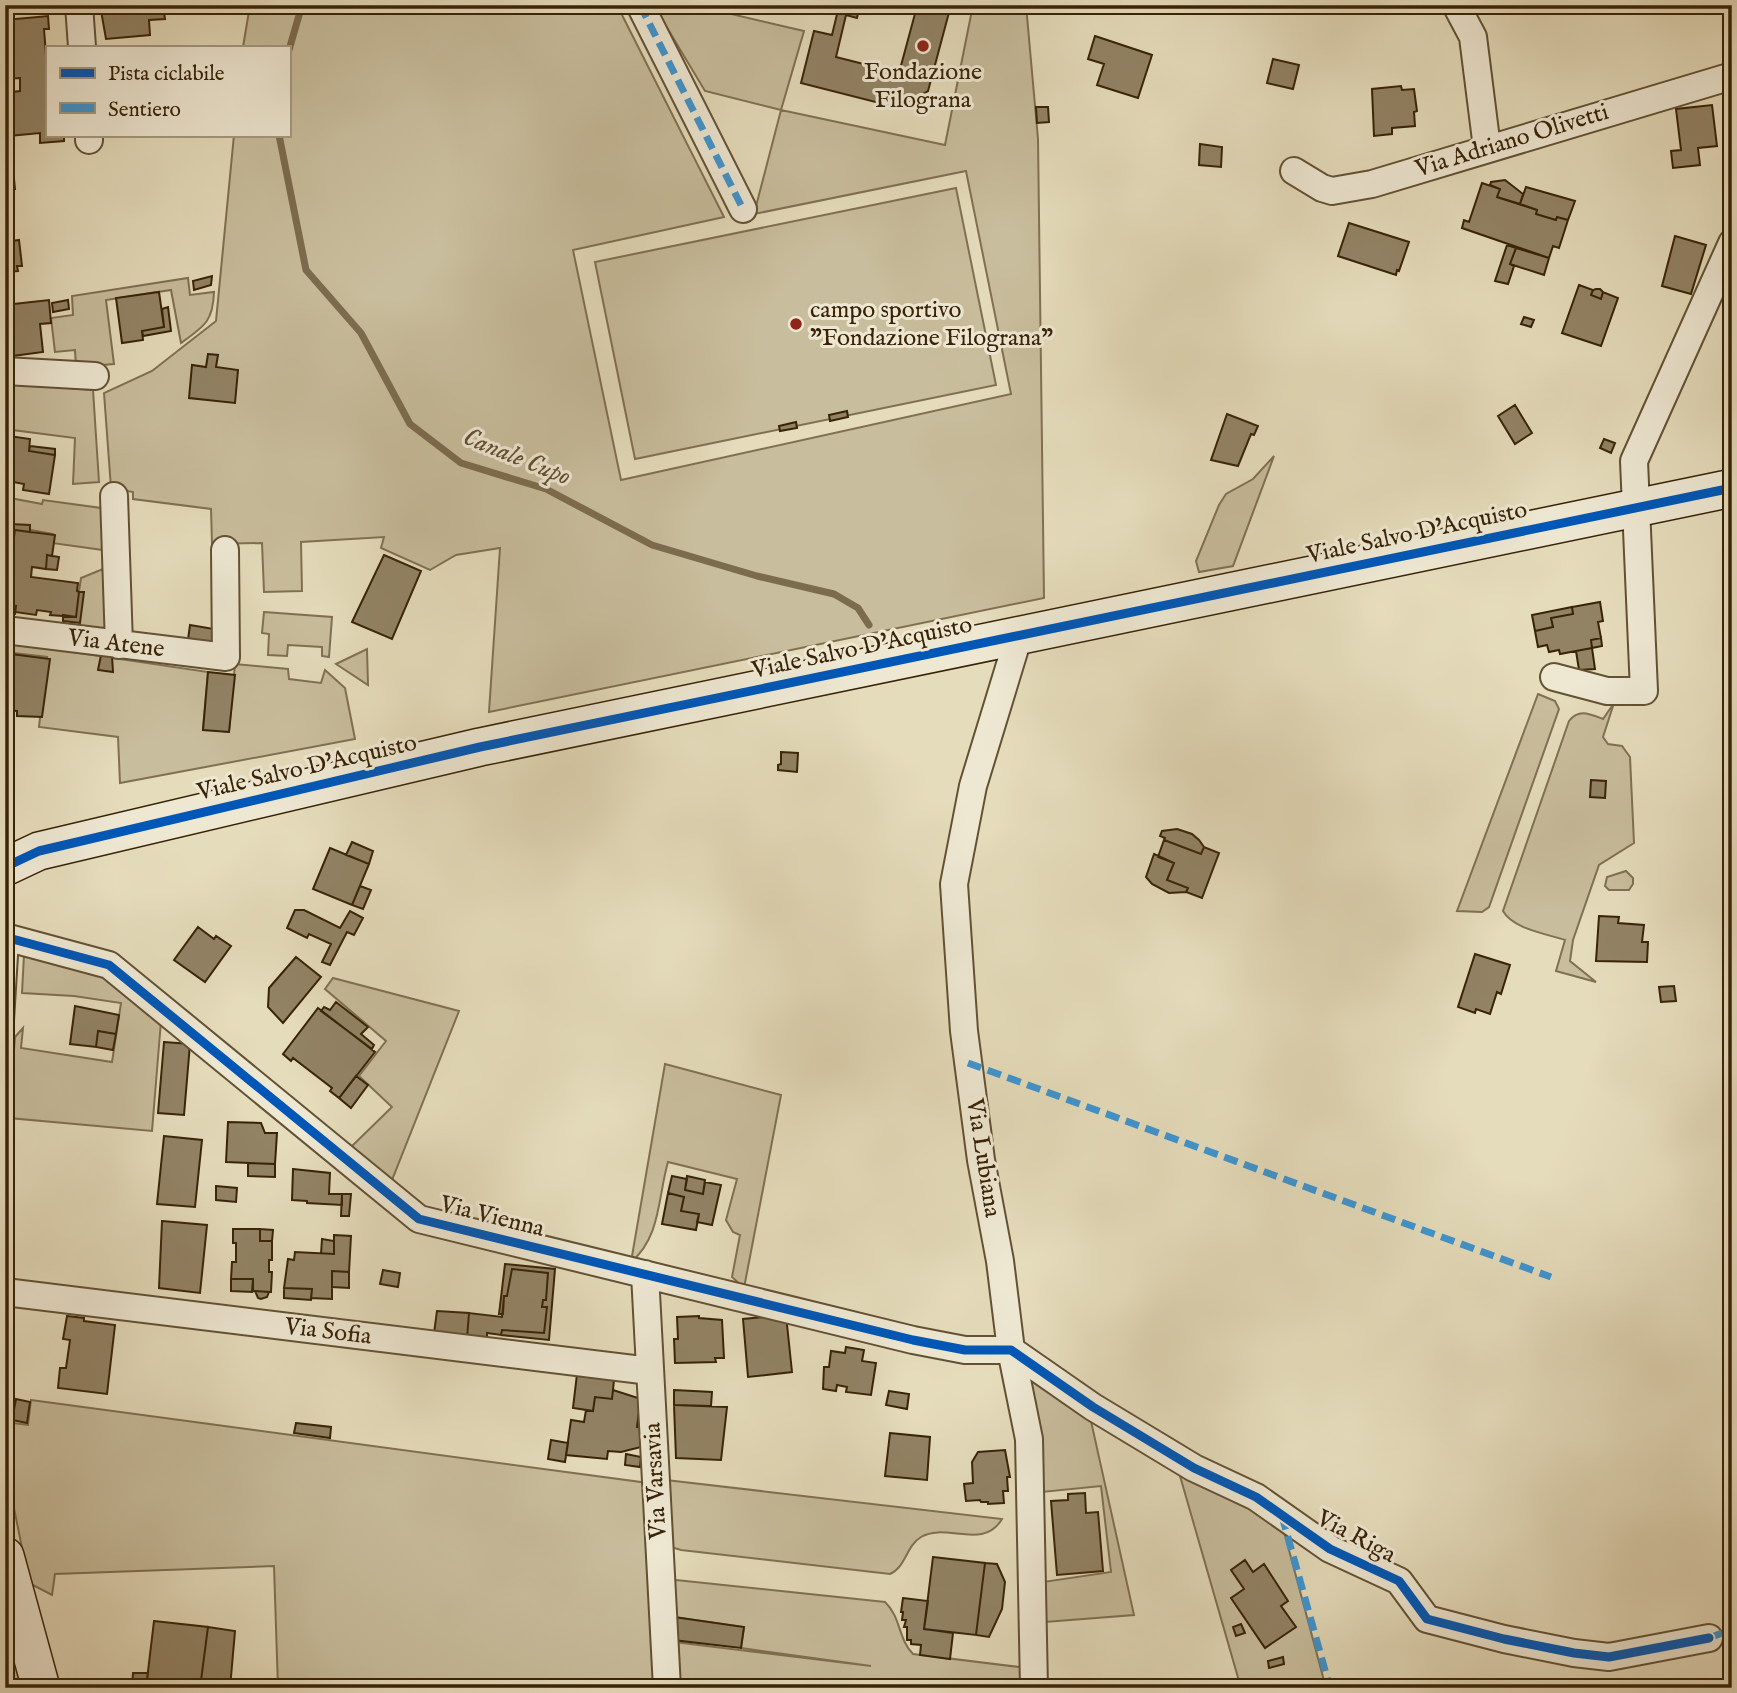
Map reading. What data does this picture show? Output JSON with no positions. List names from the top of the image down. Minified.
{"streets":{"street":["Via Adriano Olivetti","Viale Salvo D'Acquisto","Via Atene","Via Lubiana","Via Vienna","Via Sofia","Via Varsavia","Via Riga"]},"crossings":[["Viale Salvo D'Acquisto","Via Lubiana"],["Via Lubiana","Via Vienna"],["Via Lubiana","Via Riga"],["Via Vienna","Via Varsavia"],["Via Vienna","Via Riga"],["Via Sofia","Via Varsavia"]],"water":["Canale Cupo"],"places":["Fondazione Filograna","campo sportivo \"Fondazione Filograna\""],"legend":["Pista ciclabile","Sentiero"]}
